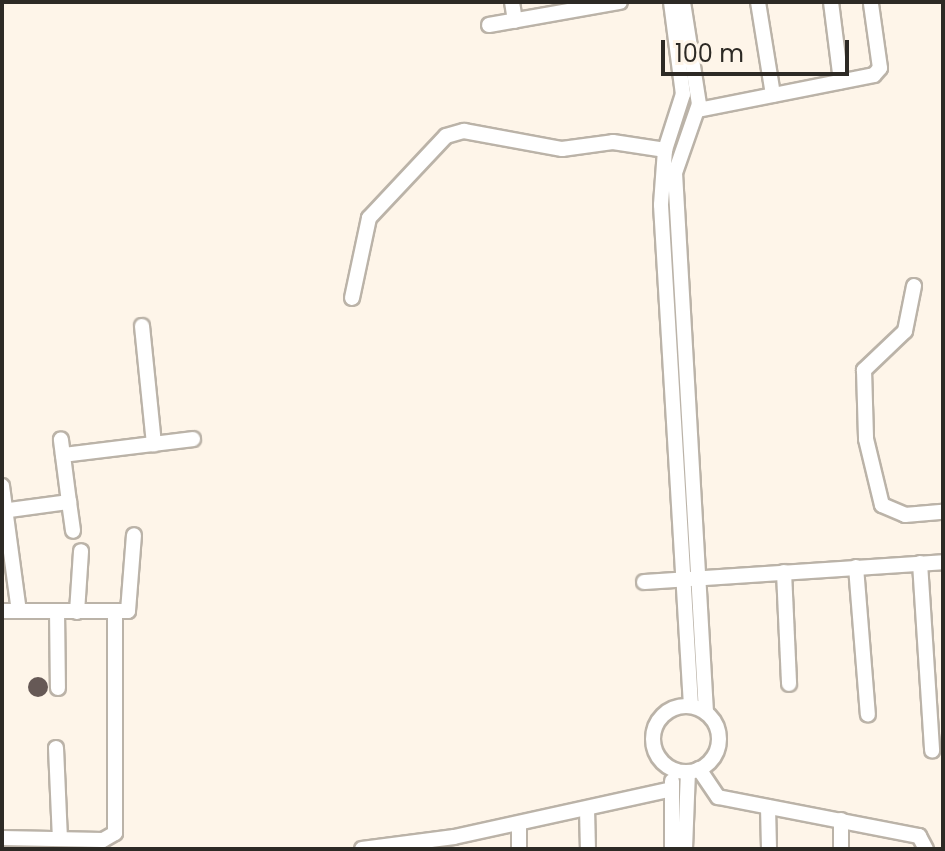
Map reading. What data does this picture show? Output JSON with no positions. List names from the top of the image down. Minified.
{"scale_bar":"100 m"}
